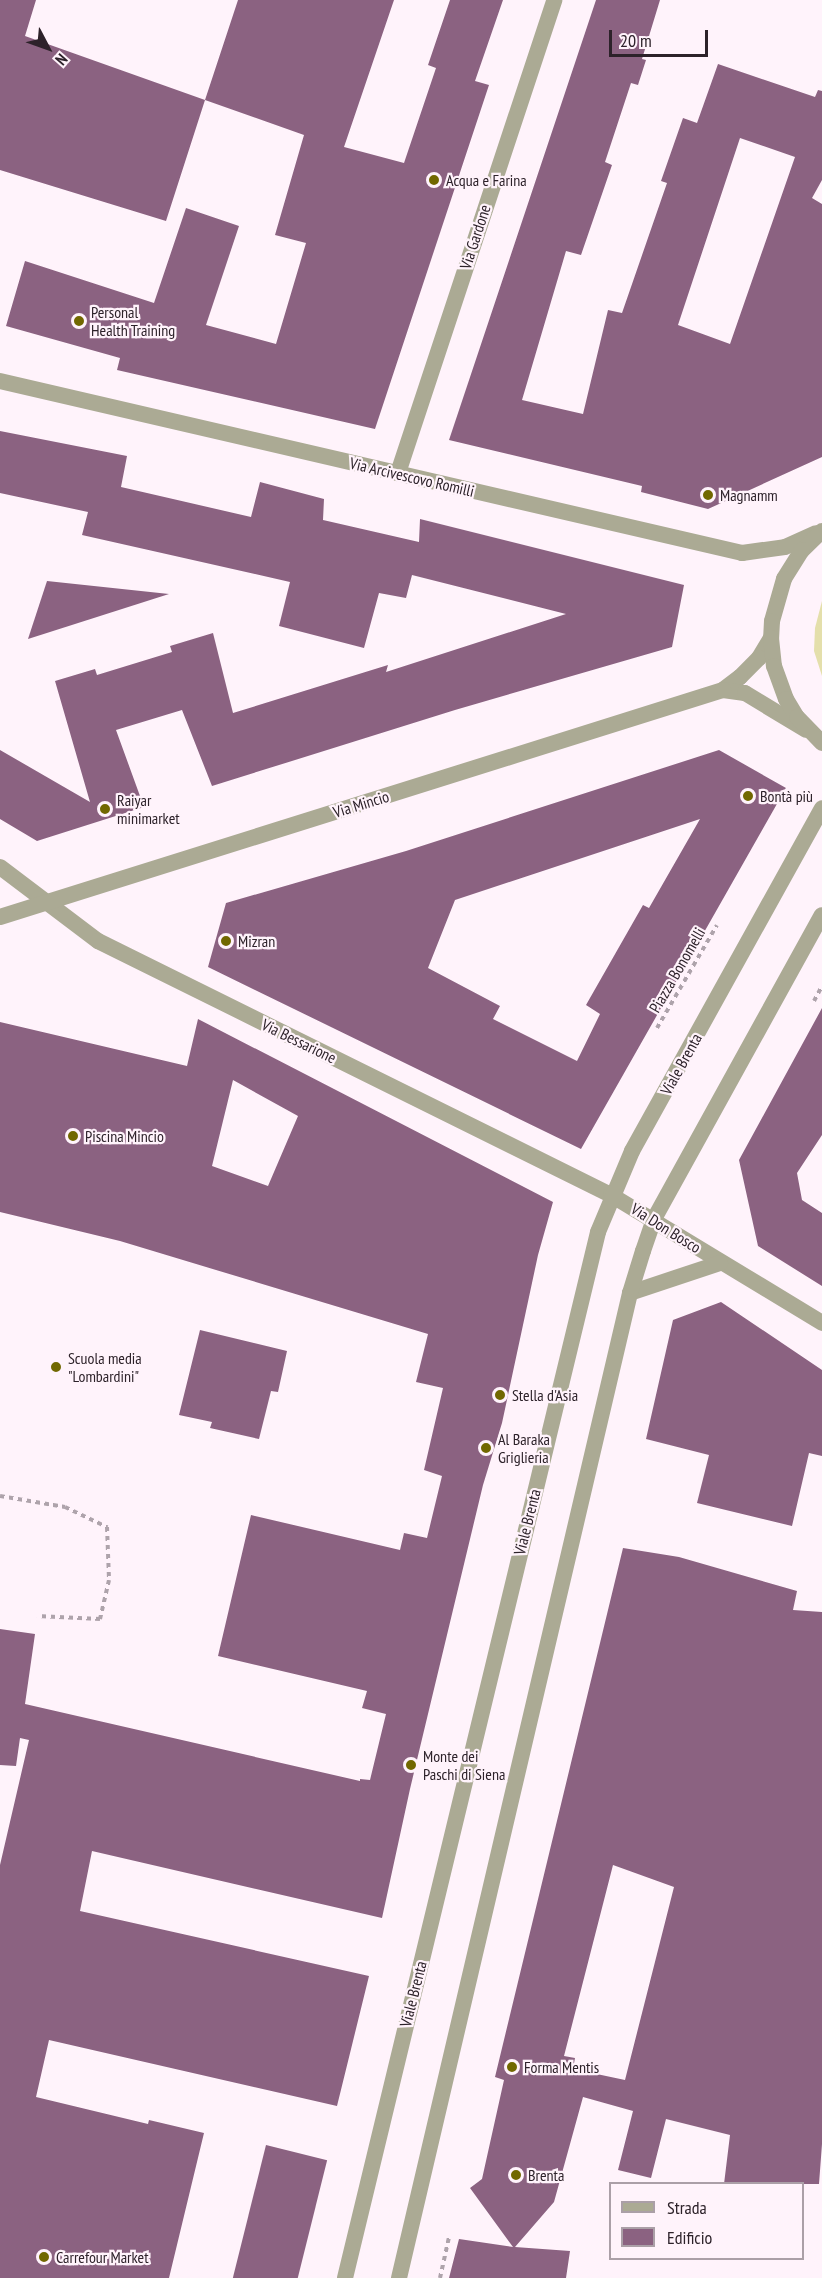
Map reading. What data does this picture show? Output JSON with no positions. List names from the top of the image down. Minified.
{"streets":{"street":["Via Gardone","Via Arcivescovo Romilli","Via Mincio","Via Bessarione","Viale Brenta","Via Don Bosco"],"path":["Piazza Bonomelli"]},"crossings":[["Via Gardone","Via Arcivescovo Romilli"],["Via Mincio","Via Bessarione"],["Via Bessarione","Viale Brenta"],["Via Bessarione","Via Don Bosco"],["Viale Brenta","Via Don Bosco"]],"places":["Acqua e Farina","Personal Health Training","Magnamm","Bontà più","Raiyar minimarket","Mizran","Piscina Mincio","Scuola media \"Lombardini\"","Stella d'Asia","Al Baraka Griglieria","Monte dei Paschi di Siena","Forma Mentis","Brenta","Carrefour Market"],"legend":["Strada","Edificio"],"scale_bar":"20 m","north":"bottom right"}
